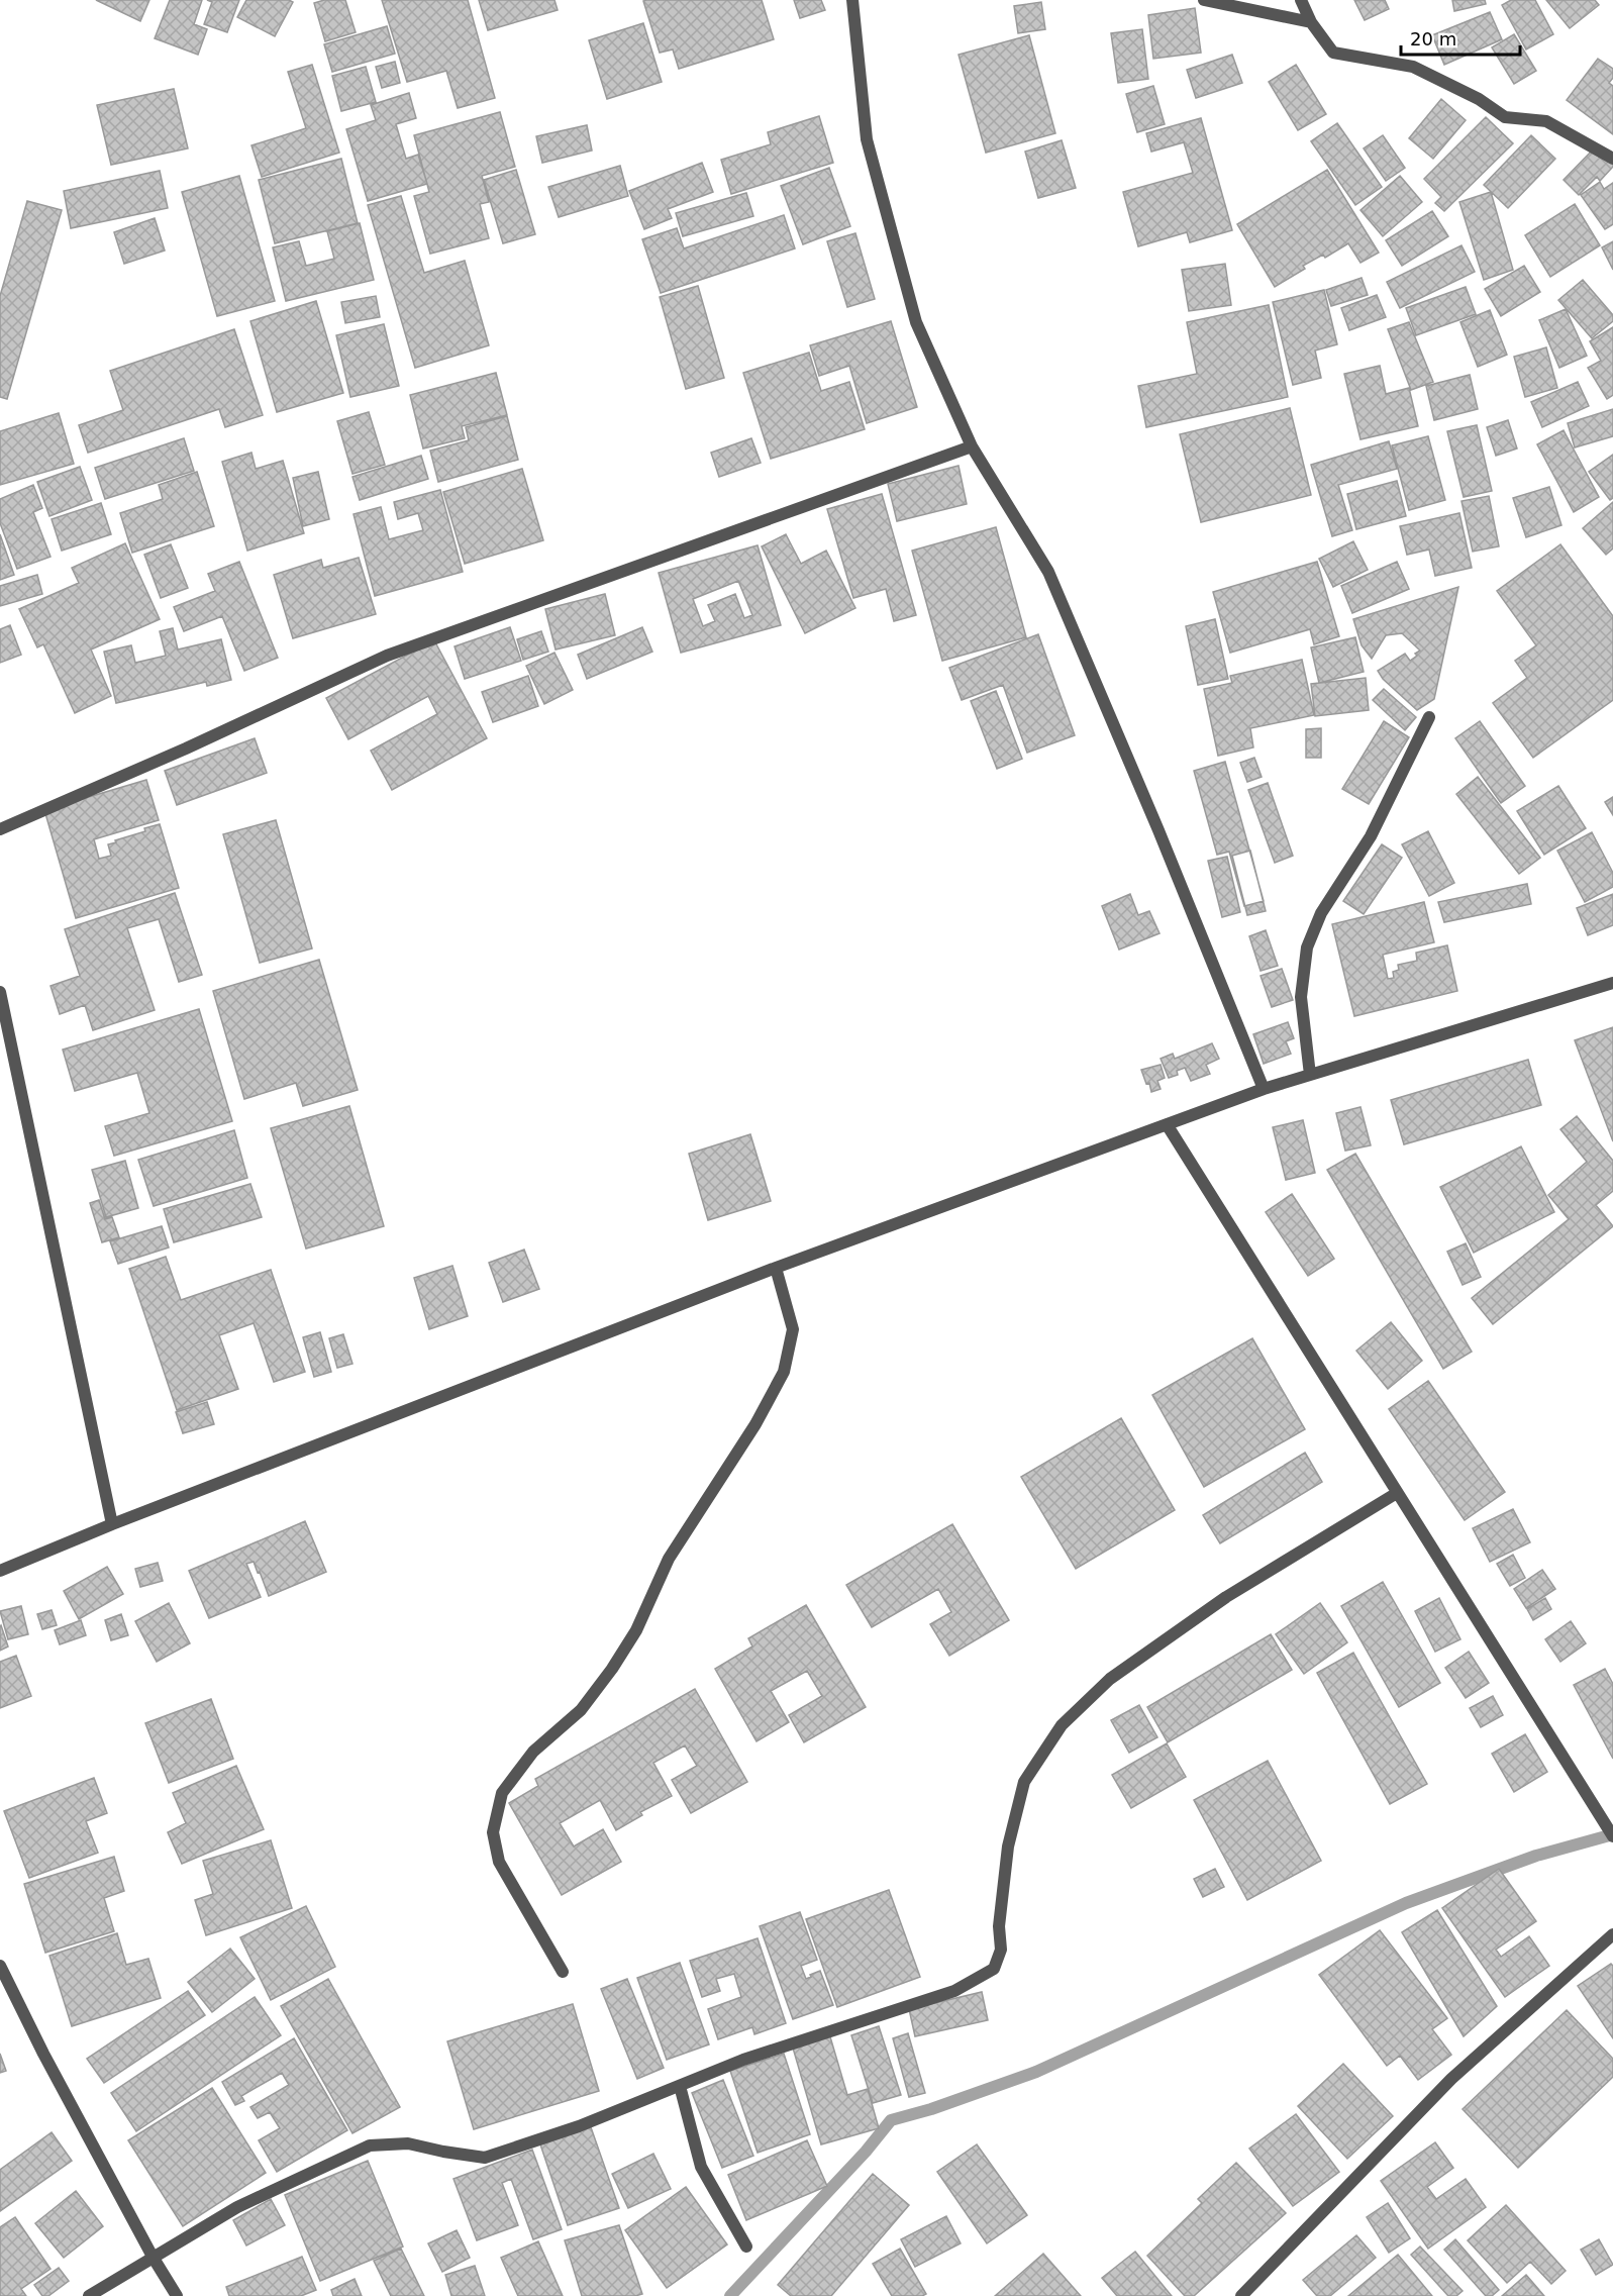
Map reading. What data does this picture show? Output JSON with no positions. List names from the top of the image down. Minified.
{"scale_bar":"20 m"}
